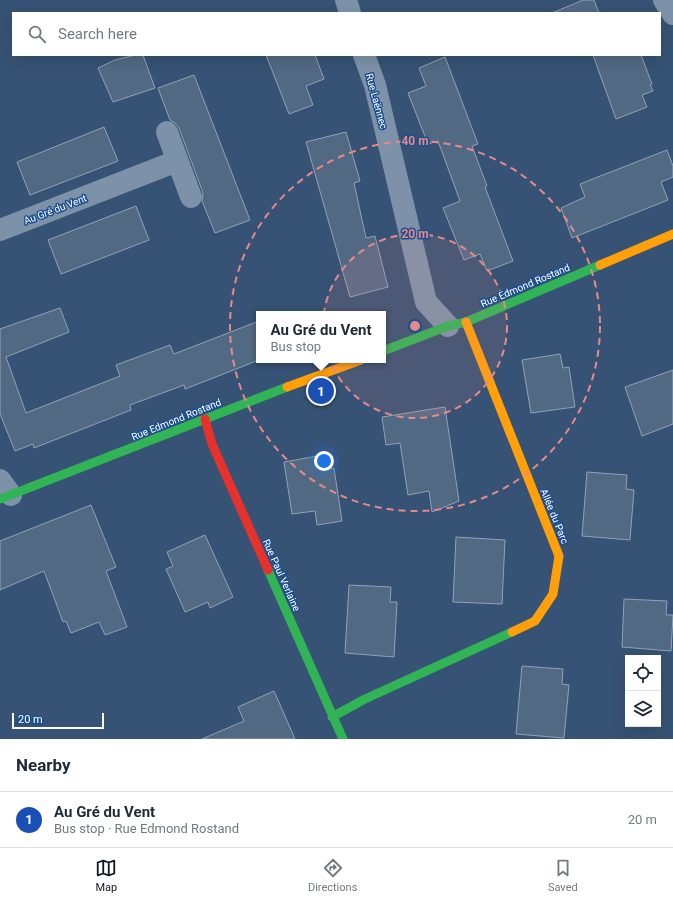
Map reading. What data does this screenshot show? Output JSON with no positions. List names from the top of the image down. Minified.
{"streets":{"street":["Rue Laënnec","Au Gré du Vent","Rue Edmond Rostand","Allée du Parc","Rue Paul Verlaine"]},"crossings":[["Rue Laënnec","Rue Edmond Rostand"],["Rue Laënnec","Allée du Parc"],["Rue Edmond Rostand","Allée du Parc"],["Rue Edmond Rostand","Rue Paul Verlaine"],["Allée du Parc","Rue Paul Verlaine"]],"scale_bar":"20 m","page":{"search":"Search here","popup":["Au Gré du Vent","Bus stop"],"pins":"1","scale":"20 m","heading":"Nearby","list":[{"mark":"1","name":"Au Gré du Vent","note":"Bus stop · Rue Edmond Rostand","value":"20 m"}],"nav":["Map","Directions","Saved"]},"rings":["40 m","20 m"]}
